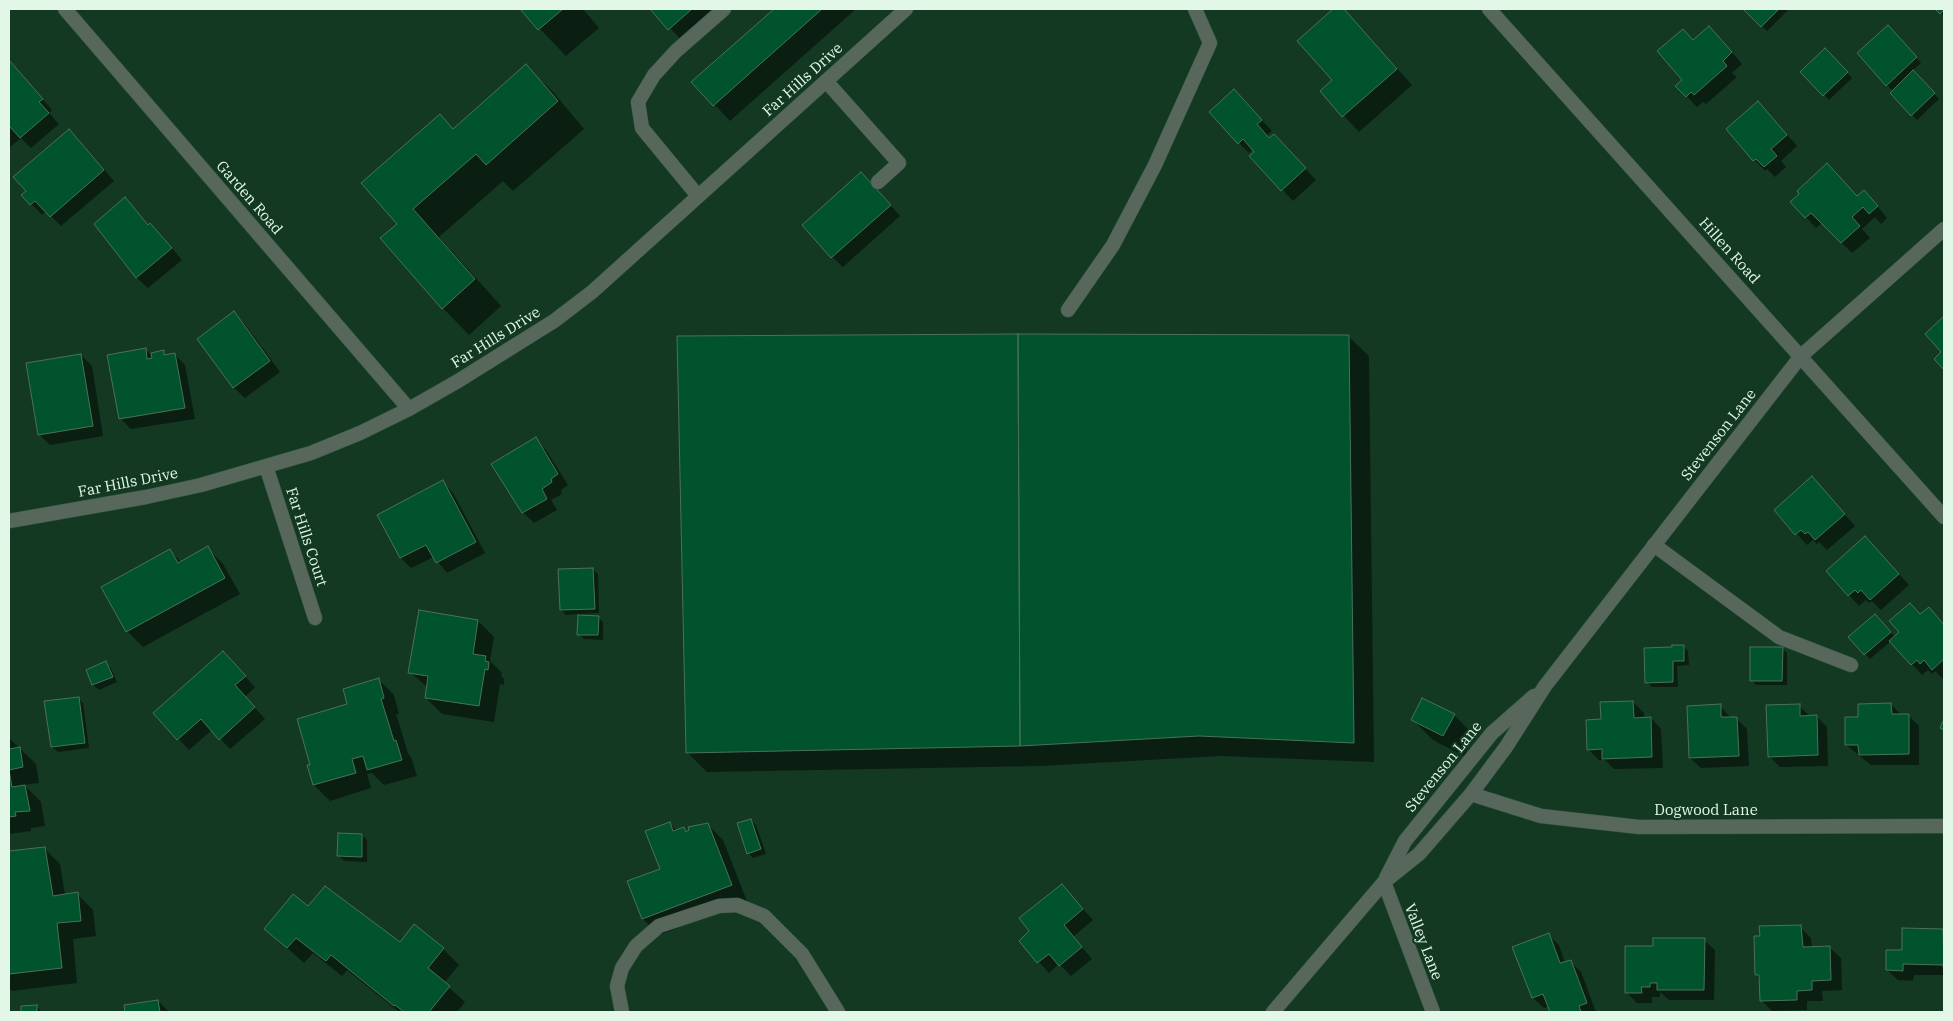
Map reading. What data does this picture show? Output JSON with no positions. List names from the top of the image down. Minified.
{"streets":{"street":["Far Hills Drive","Garden Road","Hillen Road","Stevenson Lane","Far Hills Court","Dogwood Lane","Valley Lane"]},"crossings":[["Far Hills Drive","Garden Road"],["Far Hills Drive","Far Hills Court"],["Hillen Road","Stevenson Lane"],["Stevenson Lane","Dogwood Lane"],["Stevenson Lane","Valley Lane"]]}
